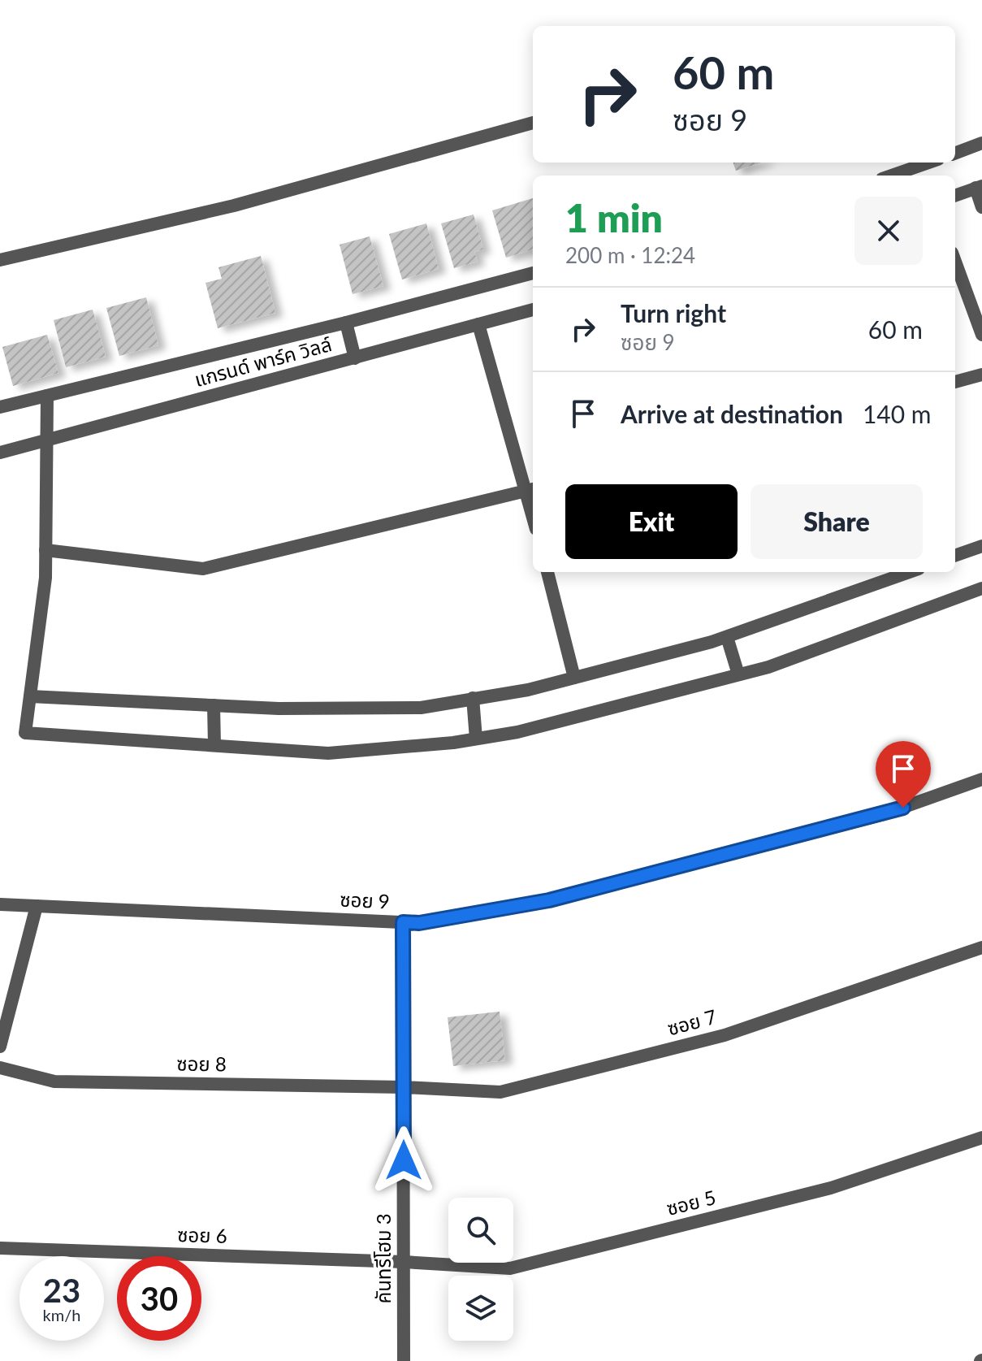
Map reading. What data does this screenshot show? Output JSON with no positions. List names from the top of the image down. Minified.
{"streets":{"street":["แกรนด์ พาร์ค วิลล์","ซอย 9","ซอย 7","ซอย 8","ซอย 5","ซอย 6","คันทรีโฮม 3"]},"crossings":[["ซอย 9","คันทรีโฮม 3"],["ซอย 7","ซอย 8"],["ซอย 7","คันทรีโฮม 3"],["ซอย 8","คันทรีโฮม 3"],["ซอย 5","ซอย 6"],["ซอย 5","คันทรีโฮม 3"],["ซอย 6","คันทรีโฮม 3"]],"page":{"turn":["60 m","ซอย 9"],"heading":["1 min","200 m · 12:24"],"list":[{"name":"Turn right","note":"ซอย 9","value":"60 m"},{"name":"Arrive at destination","value":"140 m"}],"buttons":["Exit","Share"],"speed":"23 km/h","limit":"30"}}
